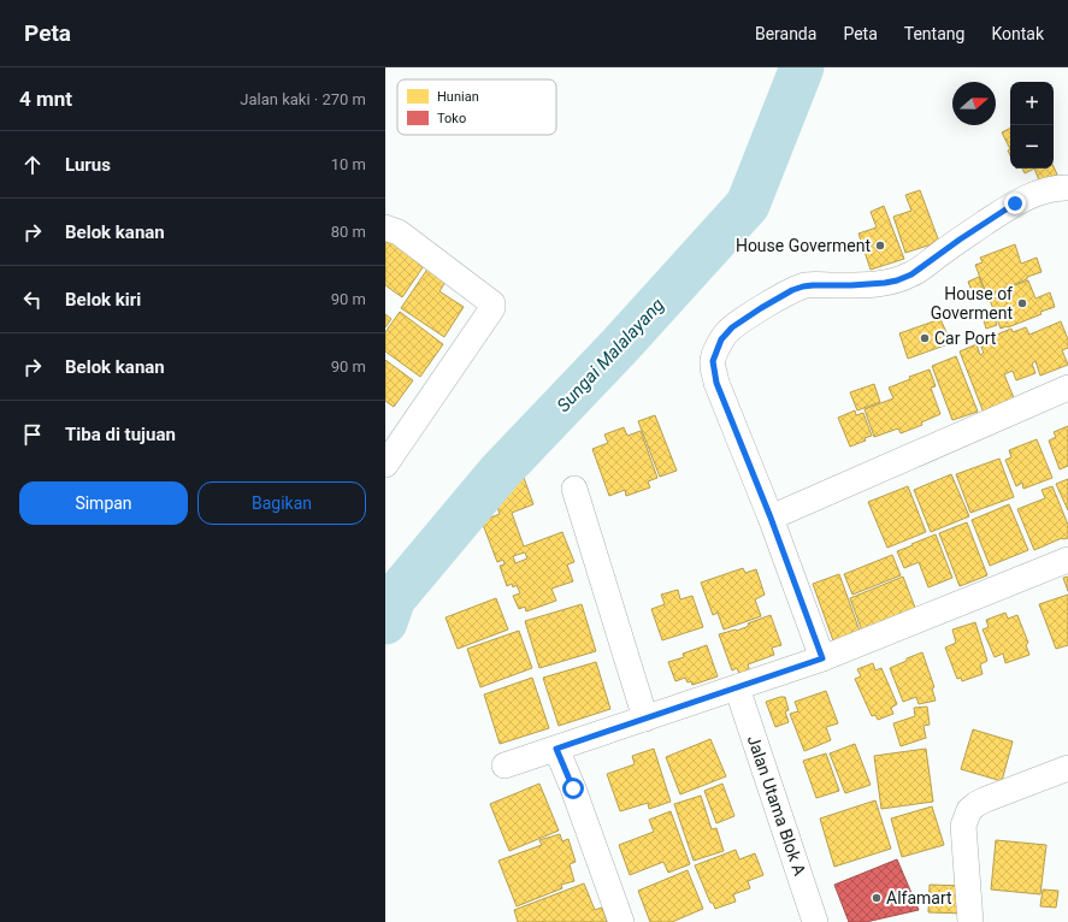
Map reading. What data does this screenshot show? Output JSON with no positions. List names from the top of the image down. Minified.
{"streets":{"street":["Jalan Utama Blok A"]},"water":["Sungai Malalayang"],"places":["House Goverment","House of Goverment","Car Port","Alfamart"],"legend":["Hunian","Toko"],"north":"right","page":{"header":"Peta","nav":["Beranda","Peta","Tentang","Kontak"],"heading":["4 mnt","Jalan kaki · 270 m"],"map_buttons":["+","−"],"list":[["Lurus","10 m"],["Belok kanan","80 m"],["Belok kiri","90 m"],["Belok kanan","90 m"],"Tiba di tujuan"],"buttons":["Simpan","Bagikan"]}}
